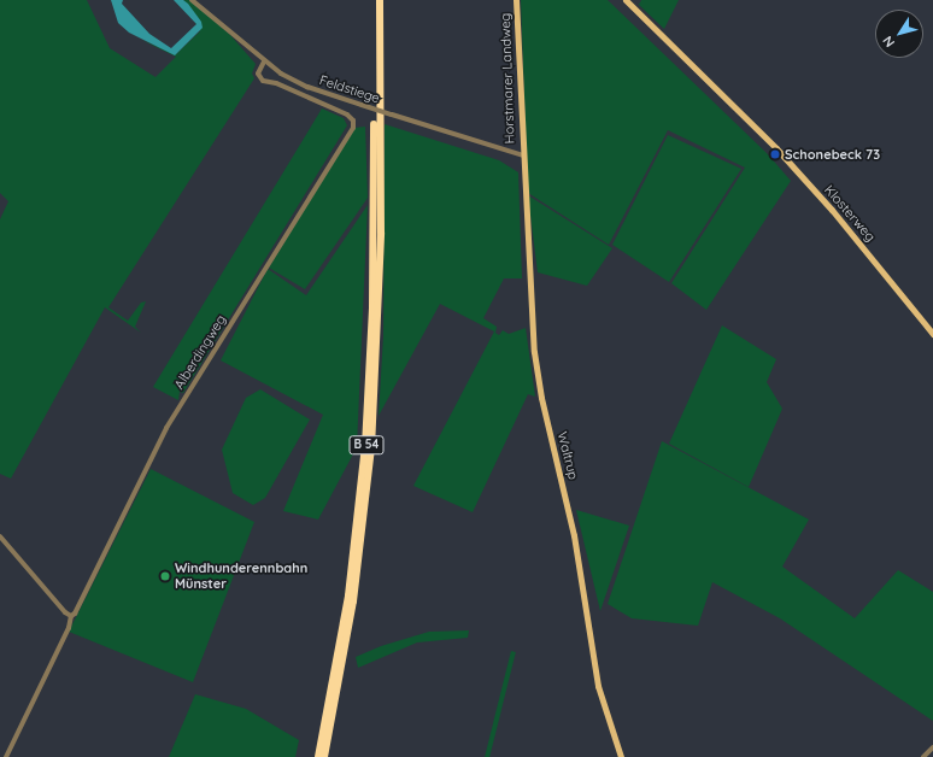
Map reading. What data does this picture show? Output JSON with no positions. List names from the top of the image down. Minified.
{"streets":{"highway":["B 54"],"main road":["Horstmarer Landweg","Klosterweg","Waltrup"],"street":["Feldstiege","Alberdingweg"]},"crossings":[["Horstmarer Landweg","Feldstiege"],["Horstmarer Landweg","Waltrup"],["Feldstiege","Alberdingweg"],["Feldstiege","Waltrup"]],"places":["Schonebeck 73","Windhunderennbahn Münster"],"north":"bottom left"}
